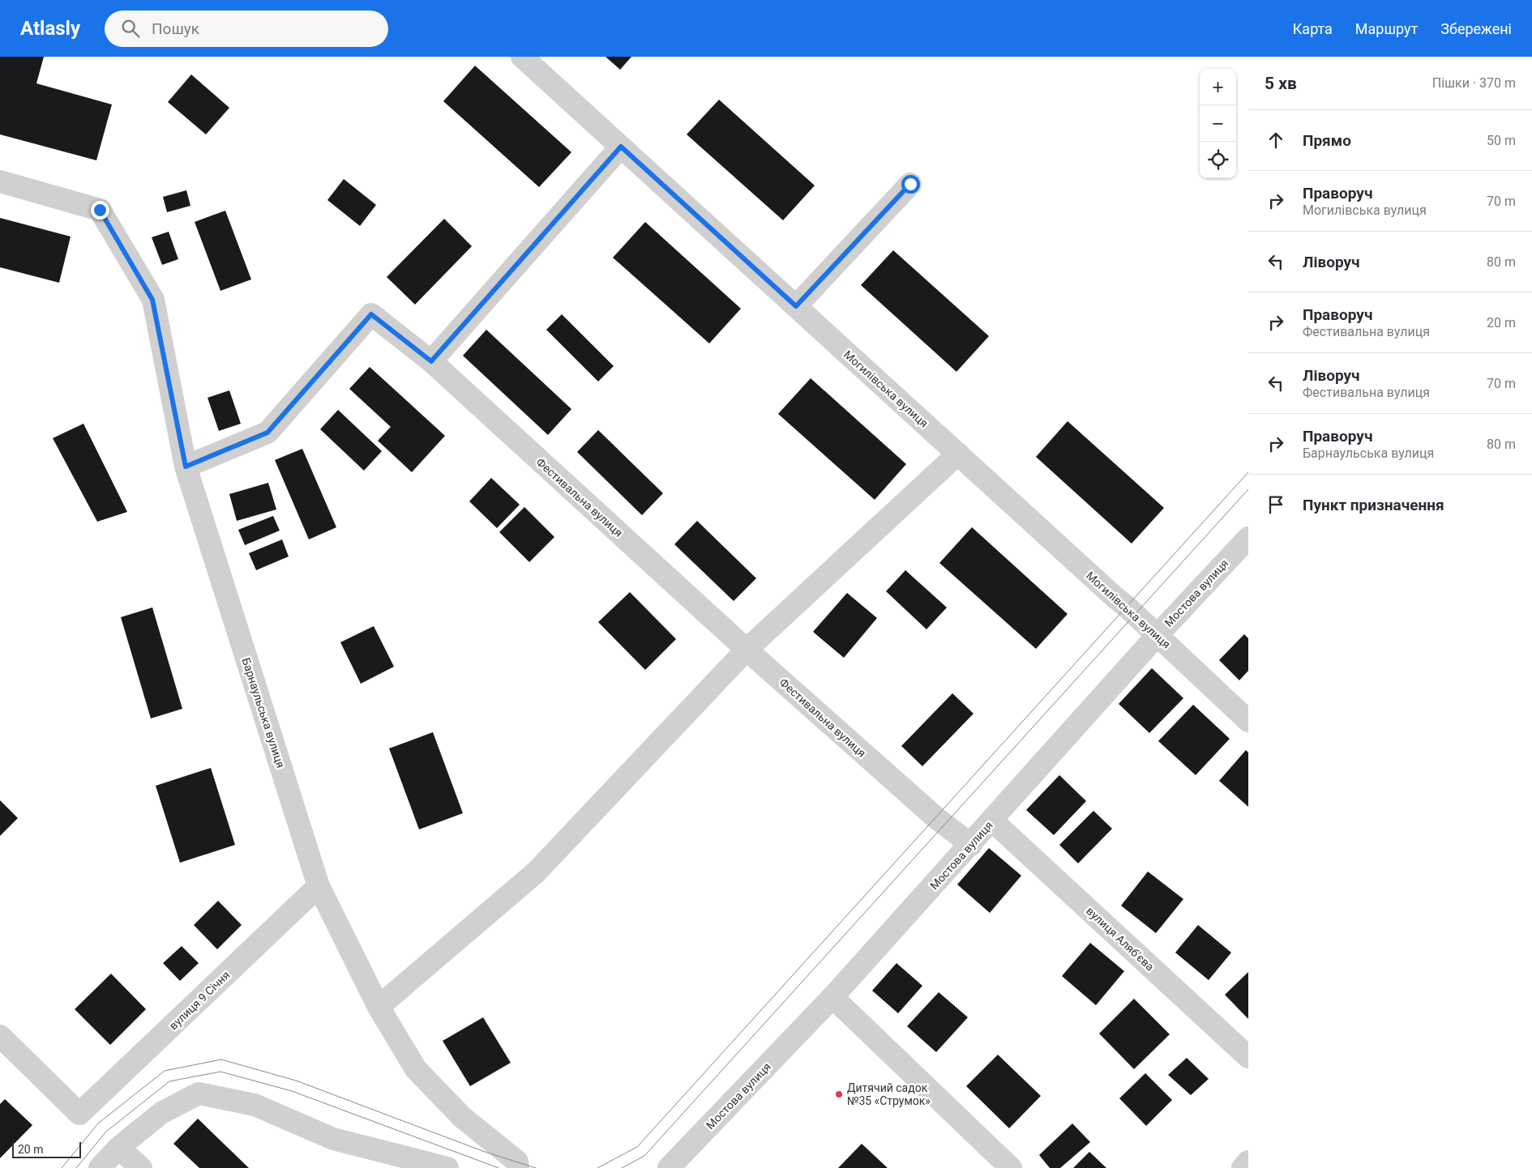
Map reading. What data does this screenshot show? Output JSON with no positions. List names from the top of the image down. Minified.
{"streets":{"street":["Могилівська вулиця","Фестивальна вулиця","Мостова вулиця","Барнаульська вулиця","вулиця Аляб'єва","вулиця 9 Січня"]},"crossings":[["Могилівська вулиця","Мостова вулиця"],["Фестивальна вулиця","Мостова вулиця"],["Фестивальна вулиця","Барнаульська вулиця"],["Мостова вулиця","вулиця Аляб'єва"],["Барнаульська вулиця","вулиця 9 Січня"]],"places":["Дитячий садок №35 «Струмок»"],"scale_bar":"20 m","page":{"header":"Atlasly","search":"Пошук","nav":["Карта","Маршрут","Збережені"],"heading":["5 хв","Пішки · 370 m"],"map_buttons":["+","−"],"list":[["Прямо","50 m"],["Праворуч","Могилівська вулиця","70 m"],["Ліворуч","80 m"],["Праворуч","Фестивальна вулиця","20 m"],["Ліворуч","Фестивальна вулиця","70 m"],["Праворуч","Барнаульська вулиця","80 m"],"Пункт призначення"],"scale":"20 m"}}
